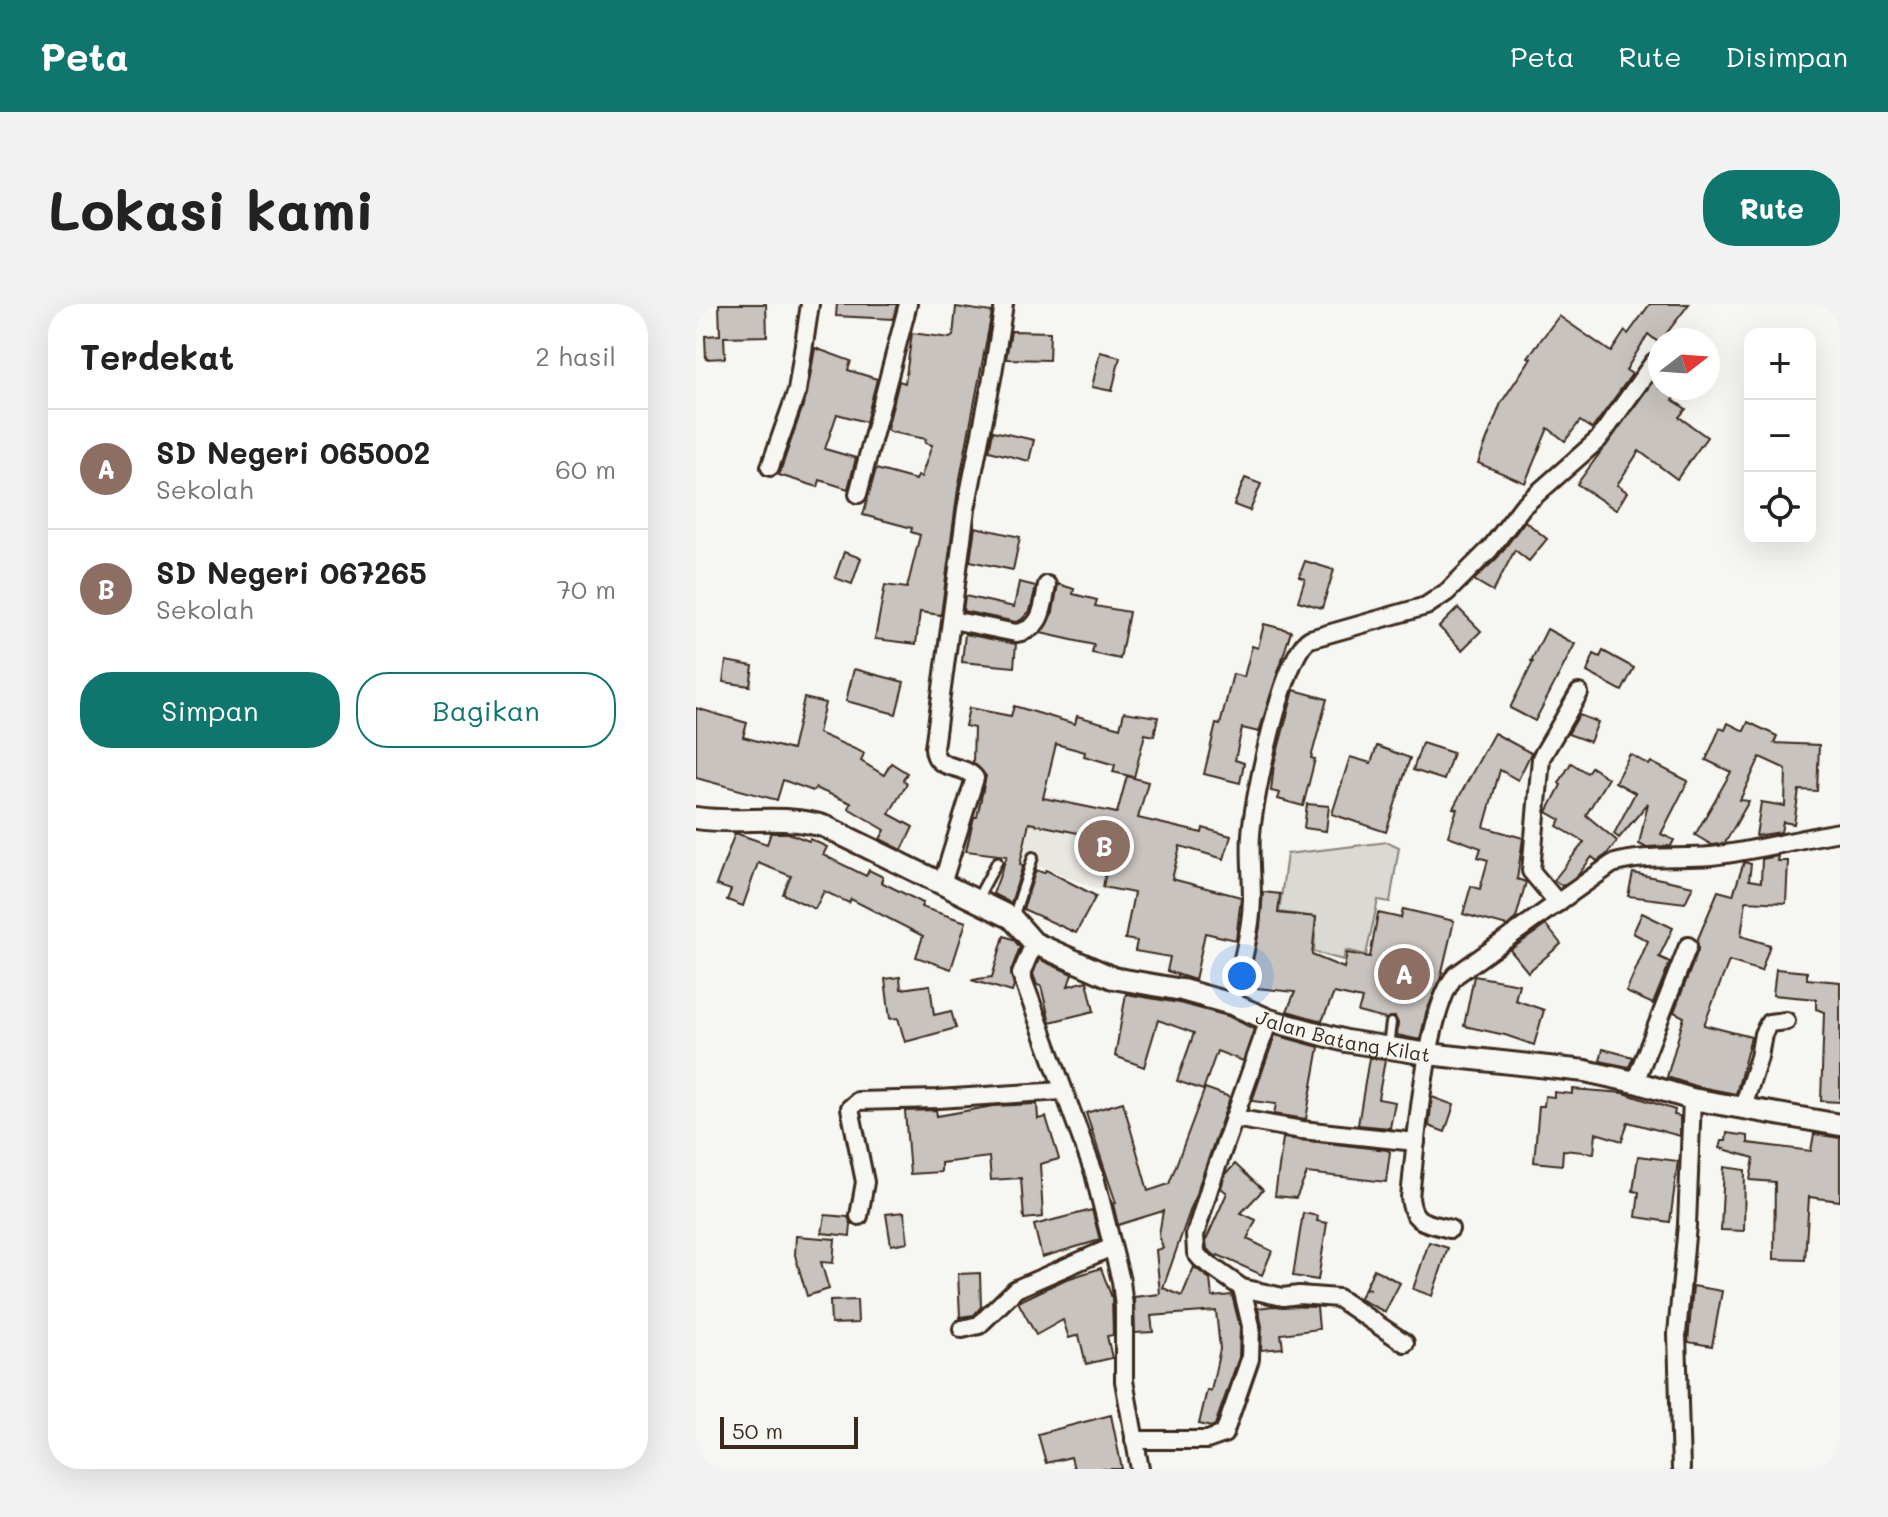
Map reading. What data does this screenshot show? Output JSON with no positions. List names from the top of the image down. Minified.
{"streets":{"street":["Jalan Batang Kilat"]},"scale_bar":"50 m","north":"right","page":{"header":"Peta","nav":["Peta","Rute","Disimpan"],"buttons":["Rute",["Simpan","Bagikan"]],"title":"Lokasi kami","heading":["Terdekat","2 hasil"],"map_buttons":["+","−"],"list":[{"mark":"A","name":"SD Negeri 065002","note":"Sekolah","value":"60 m"},{"mark":"B","name":"SD Negeri 067265","note":"Sekolah","value":"70 m"}],"pins":["B","A"],"scale":"50 m"}}
